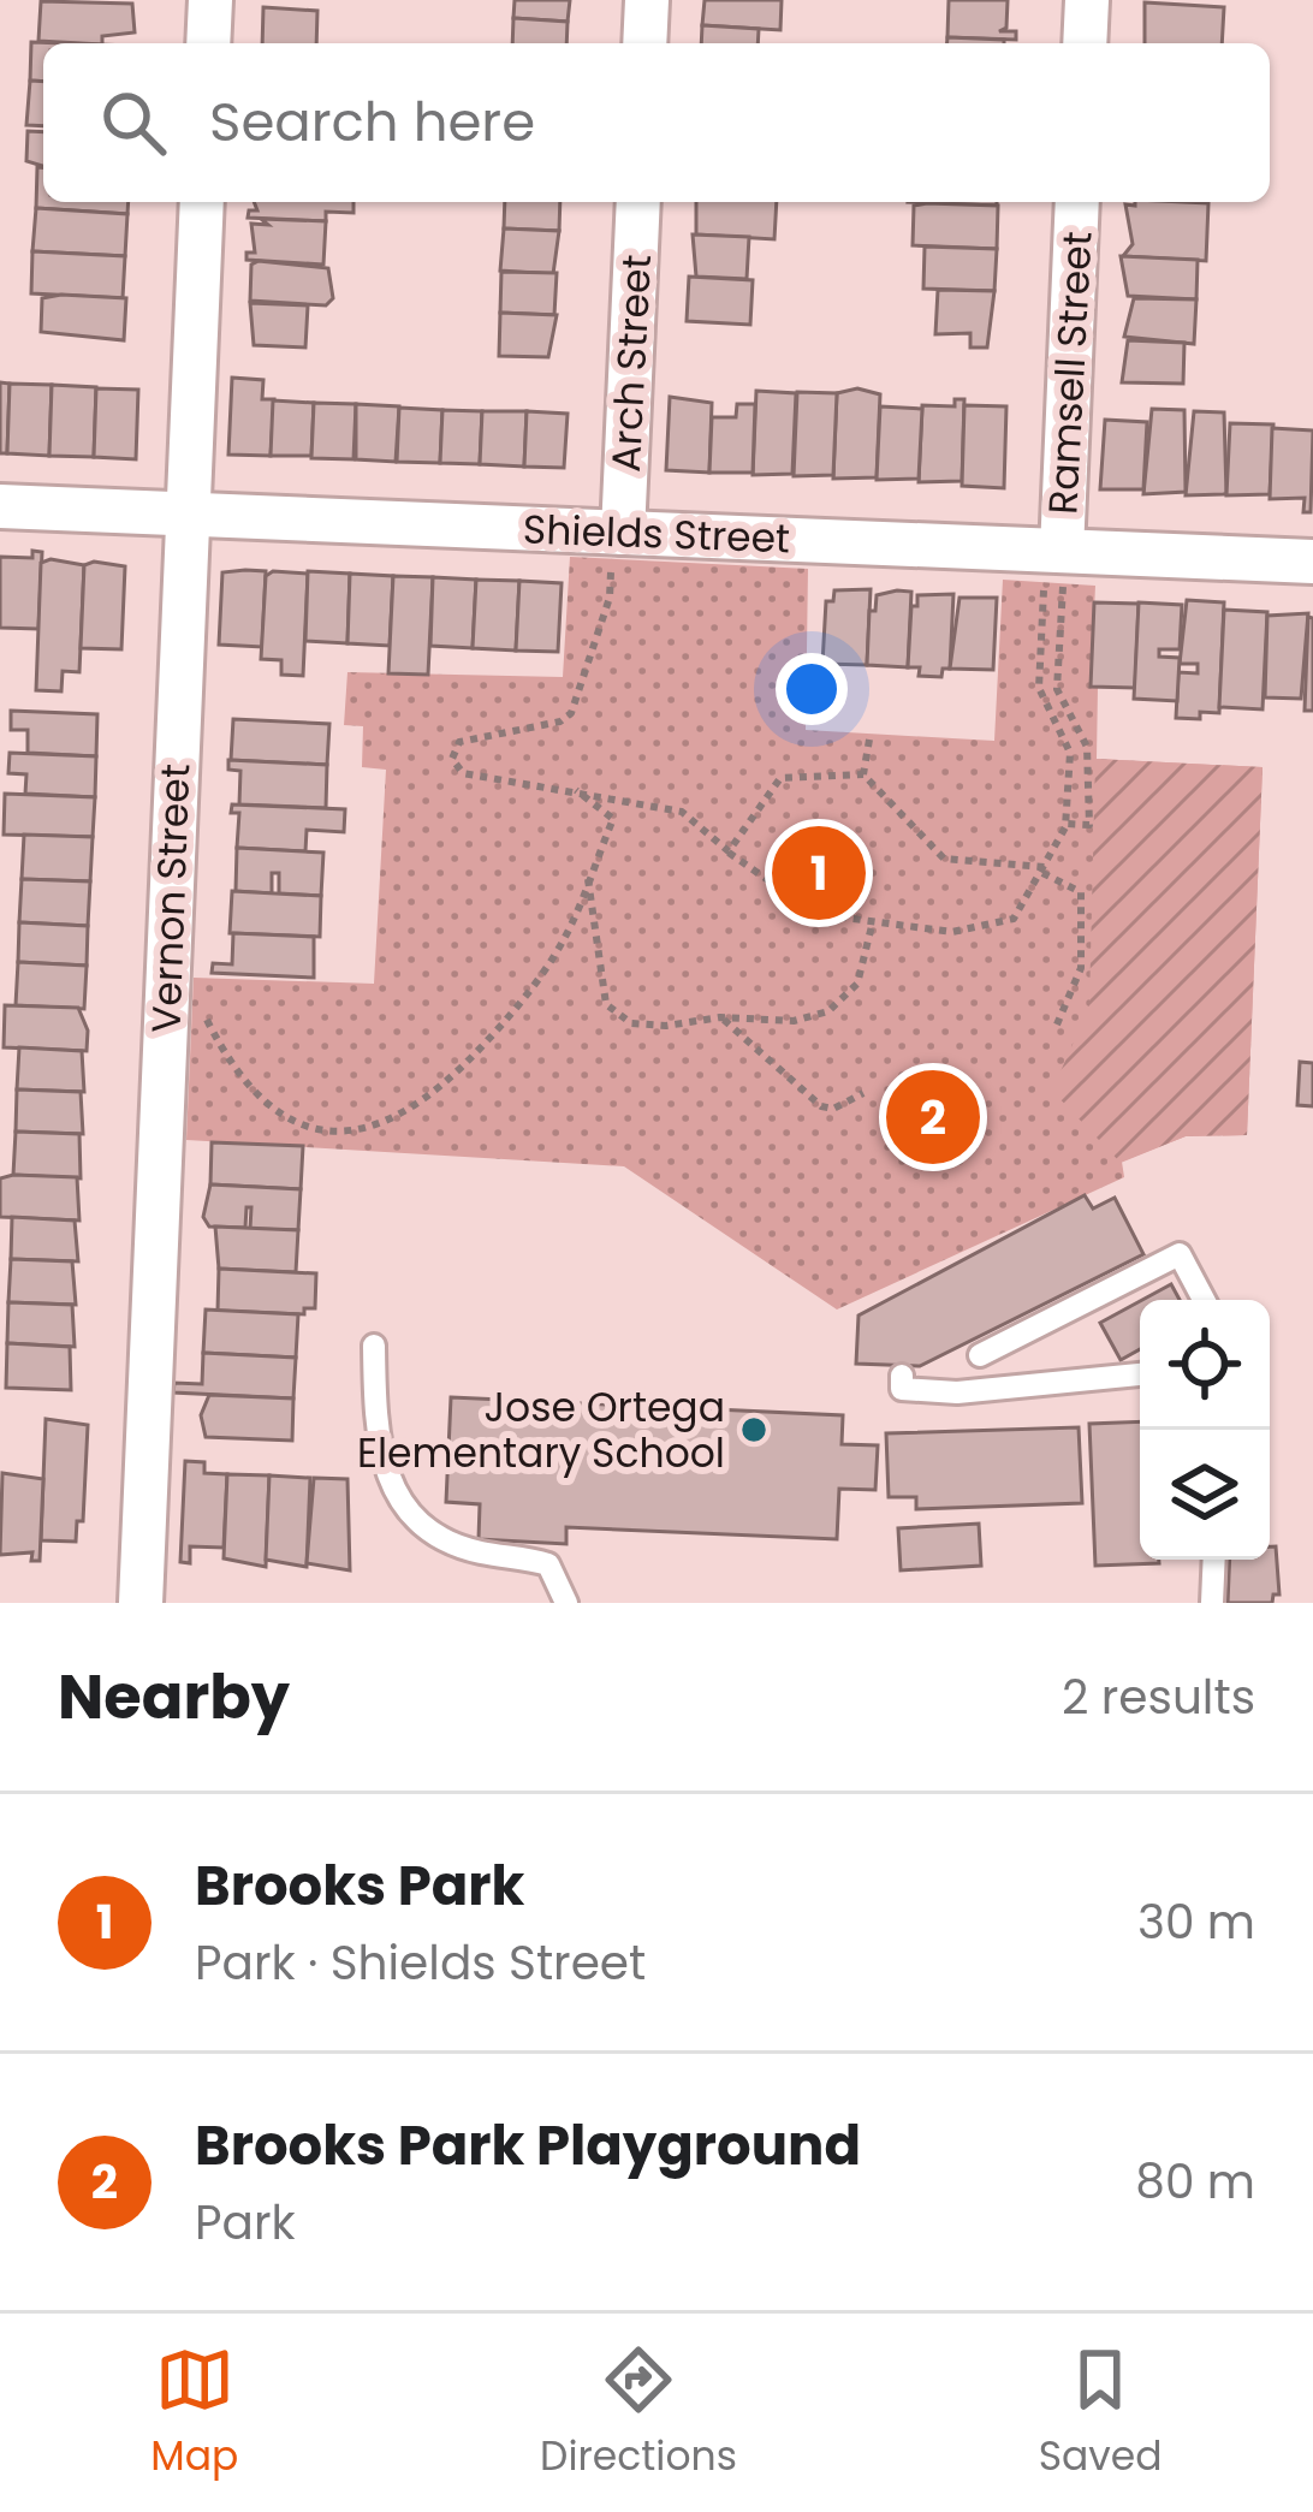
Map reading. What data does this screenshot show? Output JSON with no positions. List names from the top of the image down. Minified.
{"streets":{"street":["Arch Street","Ramsell Street","Shields Street","Vernon Street"]},"crossings":[["Arch Street","Shields Street"],["Ramsell Street","Shields Street"],["Shields Street","Vernon Street"]],"places":["Jose Ortega Elementary School"],"page":{"search":"Search here","pins":["1","2"],"heading":["Nearby","2 results"],"list":[{"mark":"1","name":"Brooks Park","note":"Park · Shields Street","value":"30 m"},{"mark":"2","name":"Brooks Park Playground","note":"Park","value":"80 m"}],"nav":["Map","Directions","Saved"]}}
